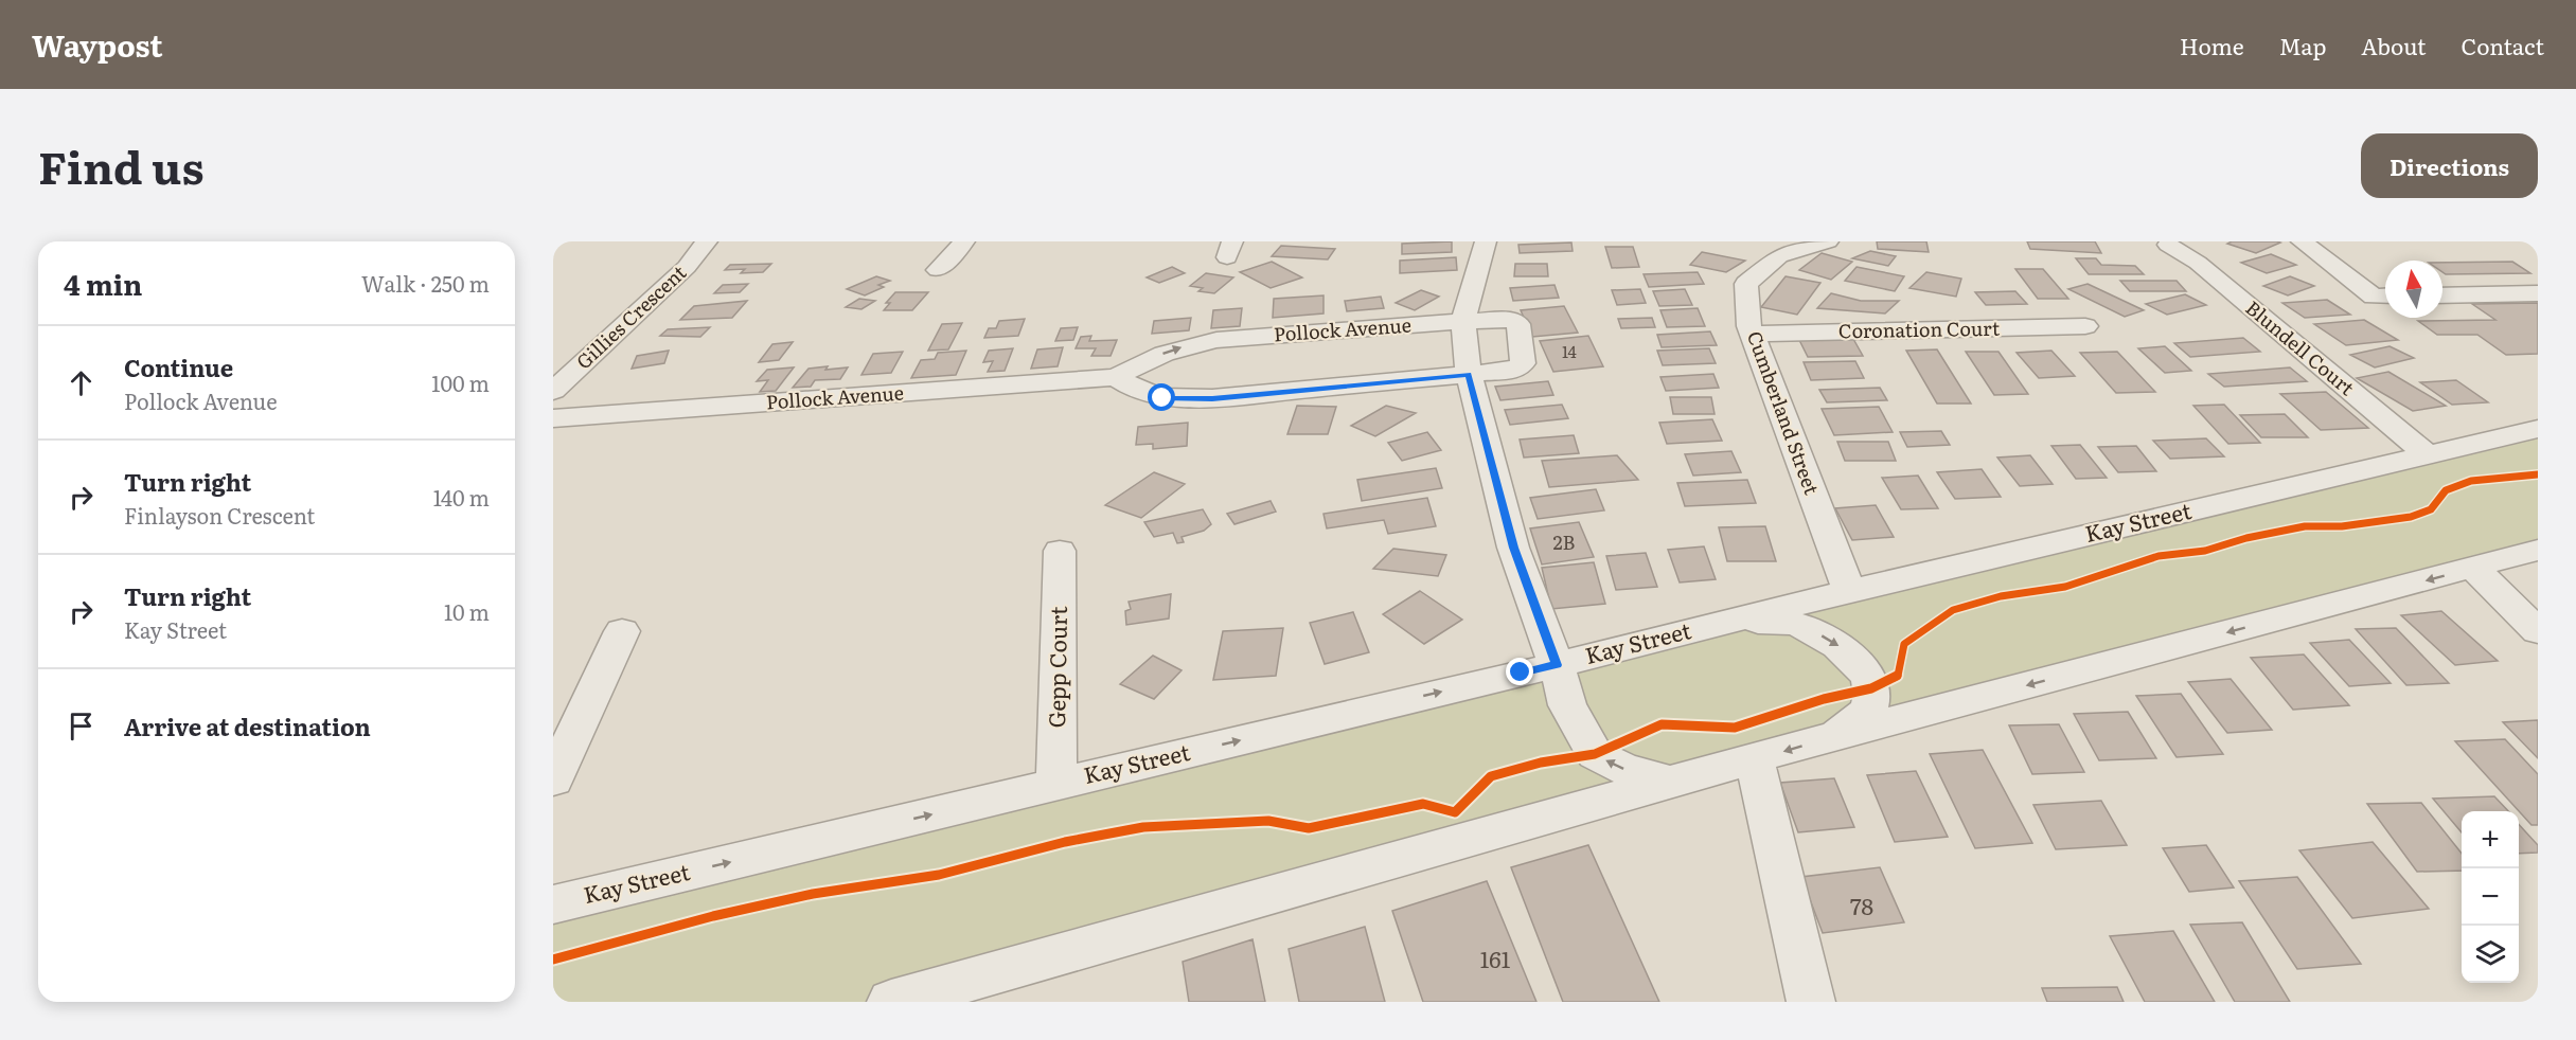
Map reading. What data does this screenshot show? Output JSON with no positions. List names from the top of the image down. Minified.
{"streets":{"street":["Gillies Crescent","Pollock Avenue","Coronation Court","Blundell Court","Cumberland Street","Kay Street","Gepp Court"]},"crossings":[["Coronation Court","Cumberland Street"],["Blundell Court","Kay Street"],["Cumberland Street","Kay Street"],["Kay Street","Gepp Court"]],"house_numbers":["14","2B","78","161"],"north":"top","page":{"header":"Waypost","nav":["Home","Map","About","Contact"],"title":"Find us","buttons":"Directions","heading":["4 min","Walk · 250 m"],"list":[["Continue","Pollock Avenue","100 m"],["Turn right","Finlayson Crescent","140 m"],["Turn right","Kay Street","10 m"],"Arrive at destination"],"map_buttons":["+","−"]}}
